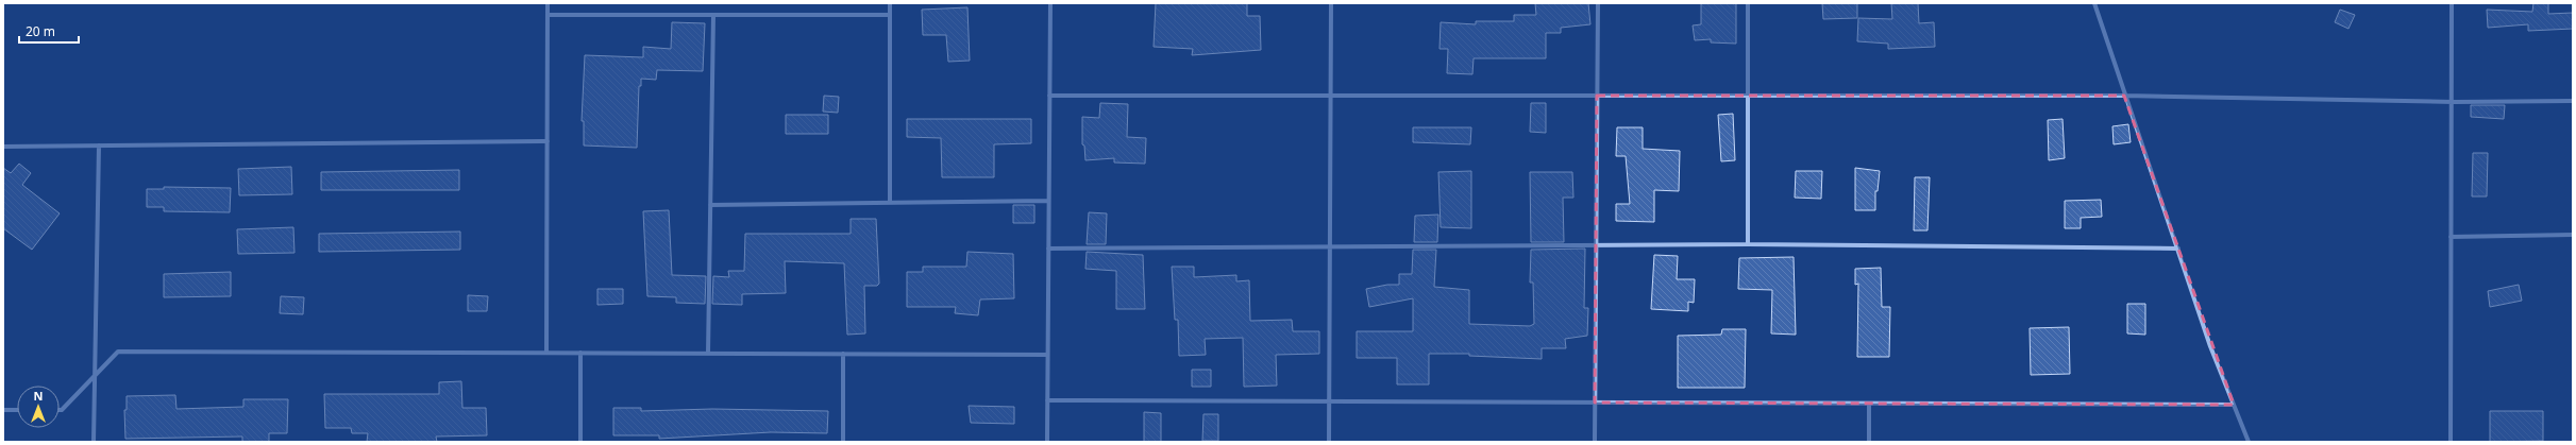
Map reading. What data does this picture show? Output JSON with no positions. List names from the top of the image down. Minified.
{"scale_bar":"20 m","north":"top"}
